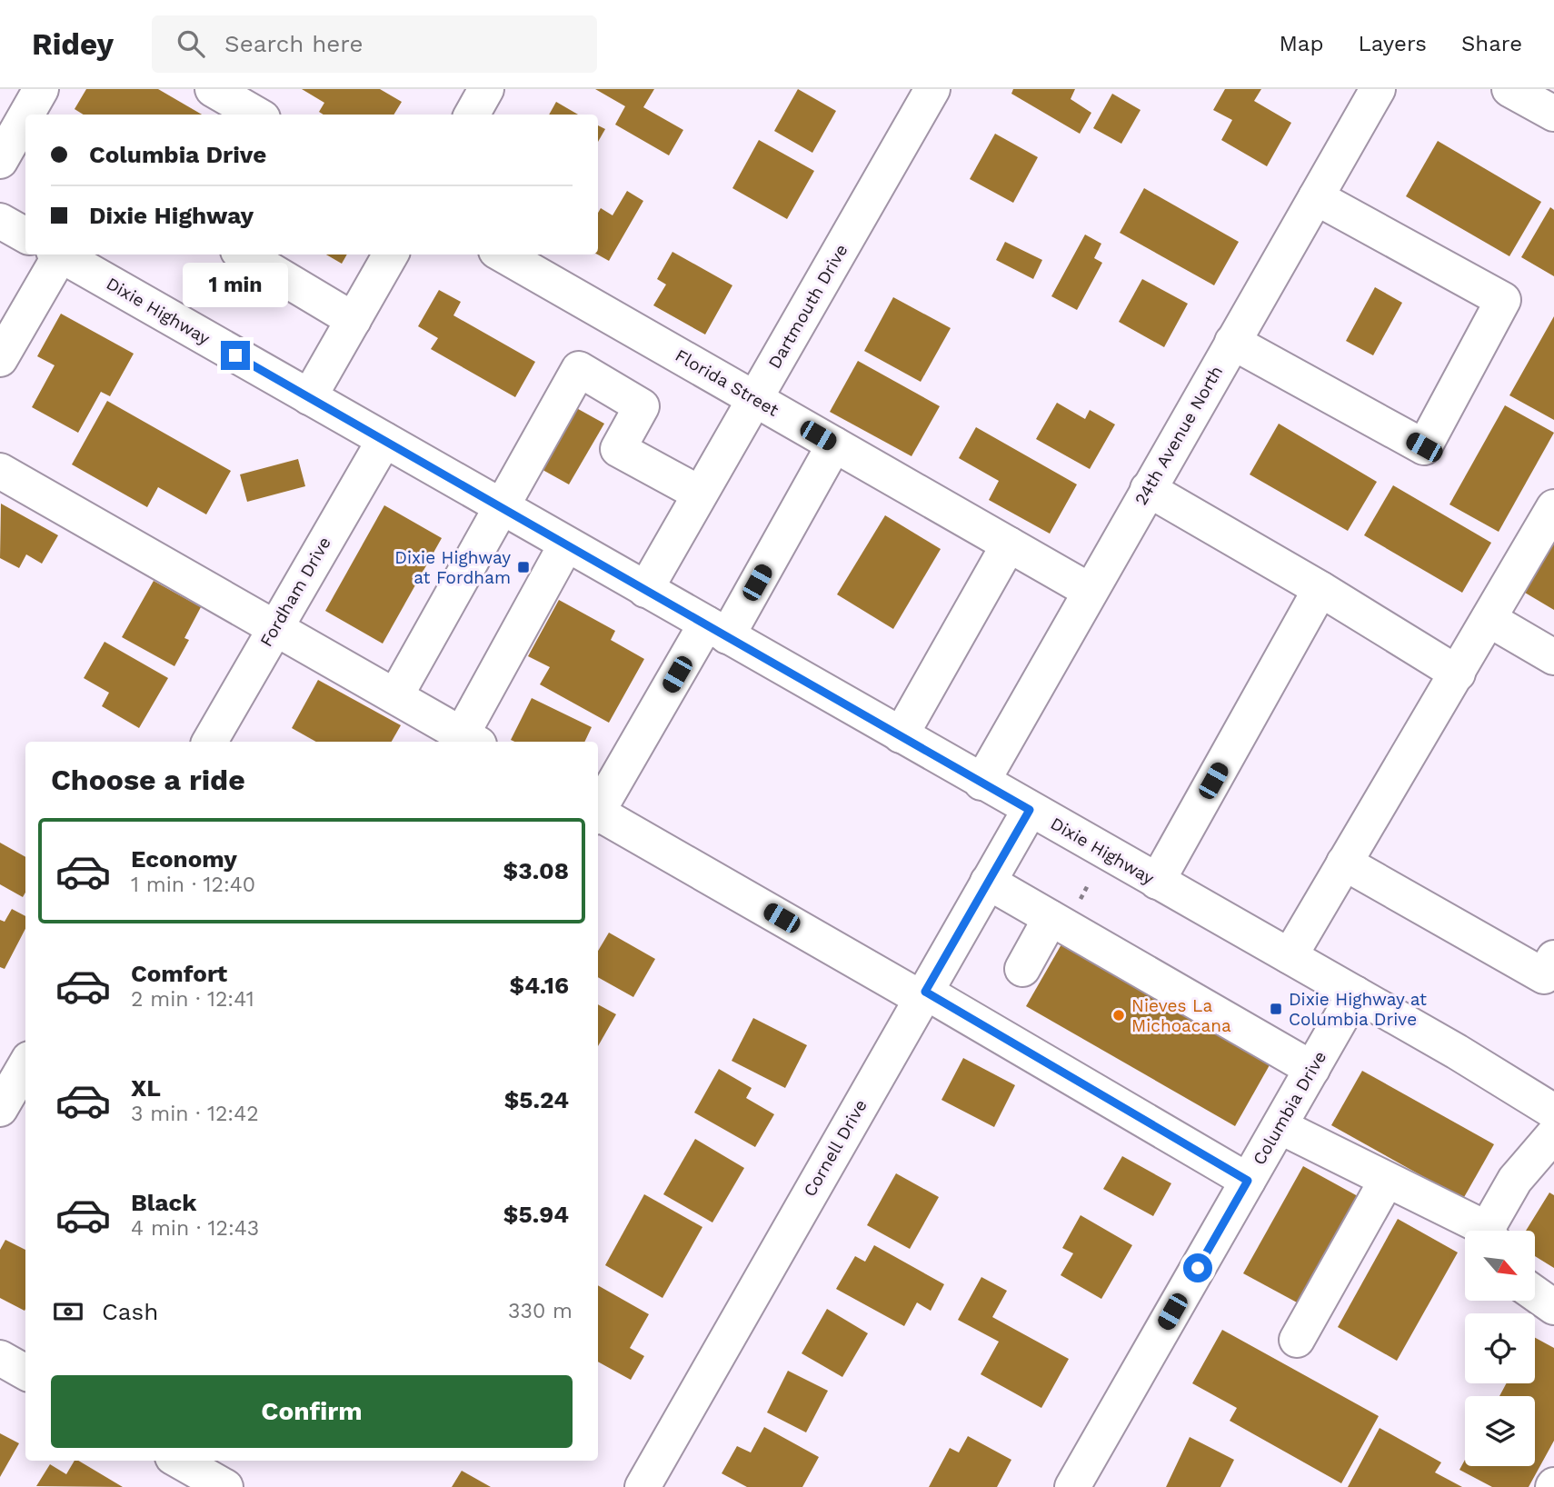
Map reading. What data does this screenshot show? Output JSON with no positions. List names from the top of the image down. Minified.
{"streets":{"street":["Dartmouth Drive","Dixie Highway","Florida Street","24th Avenue North","Fordham Drive","Columbia Drive","Cornell Drive"]},"crossings":[["Dartmouth Drive","Dixie Highway"],["Dartmouth Drive","Florida Street"],["Dixie Highway","24th Avenue North"],["Dixie Highway","Fordham Drive"],["Dixie Highway","Columbia Drive"],["Dixie Highway","Cornell Drive"],["Florida Street","24th Avenue North"]],"places":{"transit":["Dixie Highway at Fordham","Dixie Highway at Columbia Drive"],"other":["Nieves La Michoacana"]},"north":"bottom right","page":{"header":"Ridey","search":"Search here","nav":["Map","Layers","Share"],"banner":["Columbia Drive","Dixie Highway"],"bubble":"1 min","heading":"Choose a ride","list":[{"name":"Economy","note":"1 min · 12:40","value":"$3.08"},{"name":"Comfort","note":"2 min · 12:41","value":"$4.16"},{"name":"XL","note":"3 min · 12:42","value":"$5.24"},{"name":"Black","note":"4 min · 12:43","value":"$5.94"}],"pay":["Cash","330 m"],"buttons":"Confirm"}}
